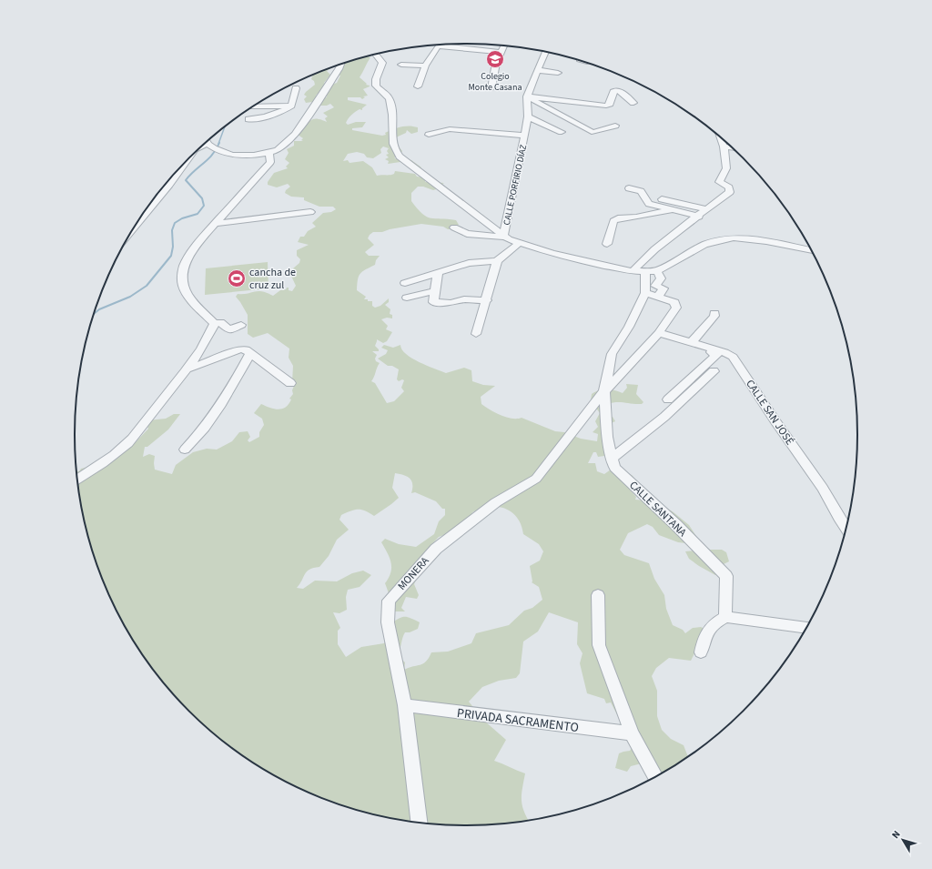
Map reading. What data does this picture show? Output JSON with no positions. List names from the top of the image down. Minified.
{"streets":{"street":["CALLE PORFIRIO DÍAZ","CALLE SAN JOSÉ","CALLE SANTANA","MONERA","PRIVADA SACRAMENTO"]},"crossings":[["CALLE SAN JOSÉ","MONERA"],["CALLE SANTANA","MONERA"],["MONERA","PRIVADA SACRAMENTO"]],"places":{"school or university":["Colegio Monte Casana"],"sports":["cancha de cruz zul"]},"north":"top left"}
